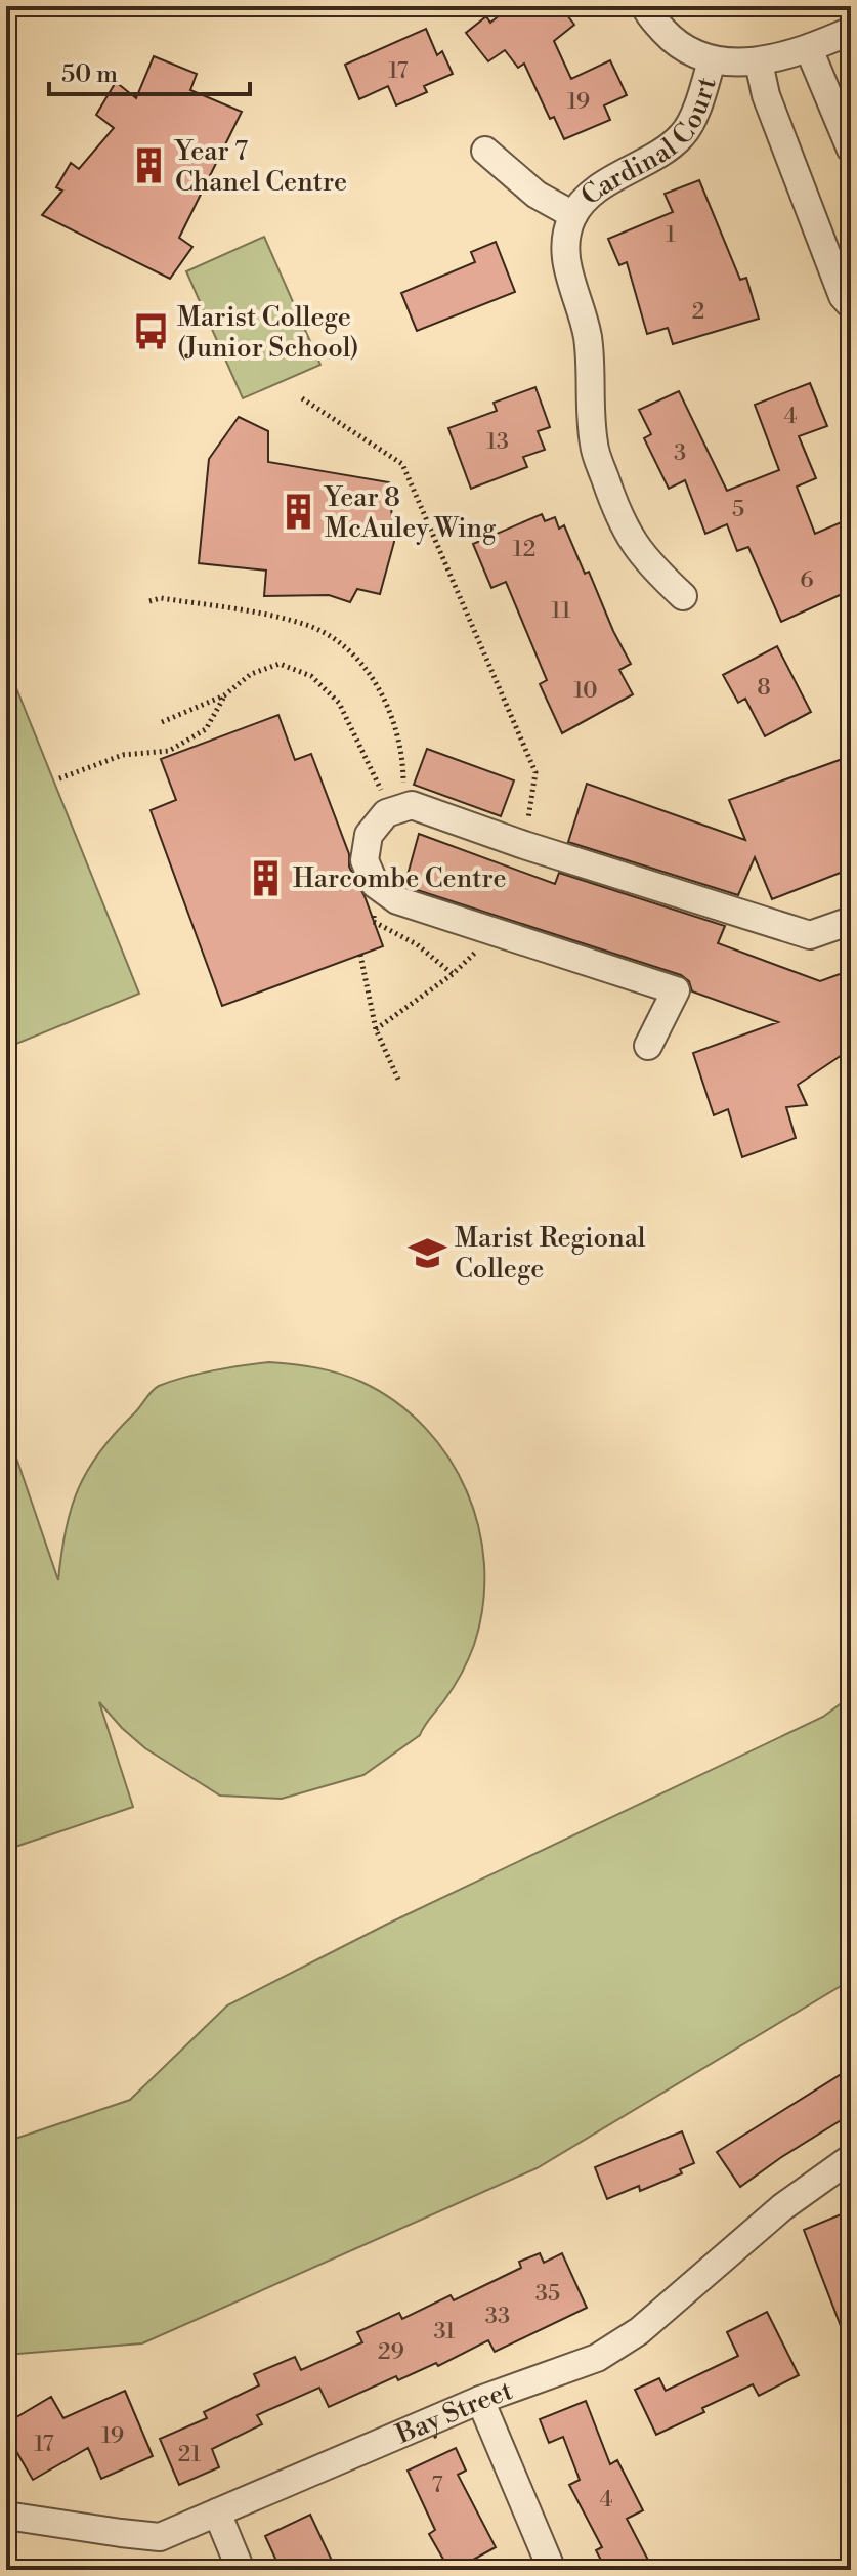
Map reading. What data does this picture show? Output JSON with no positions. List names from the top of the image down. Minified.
{"streets":{"street":["Cardinal Court","Bay Street"]},"places":{"building":["Year 7 Chanel Centre","Year 8 McAuley Wing","Harcombe Centre"],"bus stop":["Marist College (Junior School)"],"school or university":["Marist Regional College"]},"house_numbers":["17","19","1","2","4","13","3","5","12","6","11","8","10","35","33","31","29","19","17","21","7","4"],"scale_bar":"50 m"}
